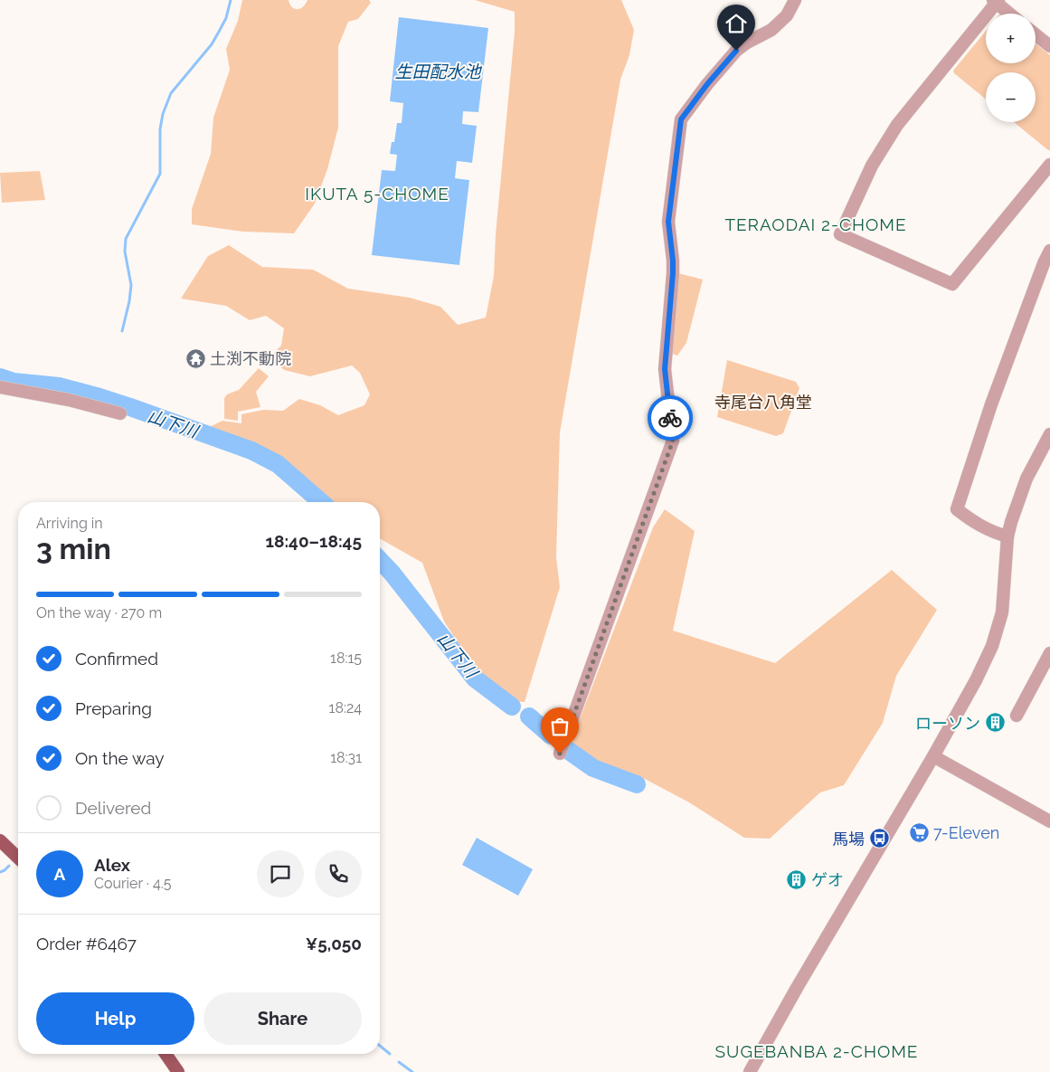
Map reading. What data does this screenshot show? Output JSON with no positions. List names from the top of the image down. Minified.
{"districts":["IKUTA 5-CHOME","TERAODAI 2-CHOME","SUGEBANBA 2-CHOME"],"water":["生田配水池","山下川"],"parks":["寺尾台八角堂"],"places":{"temple":["土渕不動院"],"building":["ローソン","ゲオ"],"supermarket":["7-Eleven"],"bus stop":["馬場"]},"page":{"map_buttons":["+","−"],"heading":["3 min","Arriving in","18:40–18:45"],"panel":["Alex","Courier · 4.5","Order #6467","¥5,050"],"bar":"On the way · 270 m","list":[["Confirmed","18:15"],["Preparing","18:24"],["On the way","18:31"],"Delivered"],"round":"A","buttons":["Help","Share"]}}
